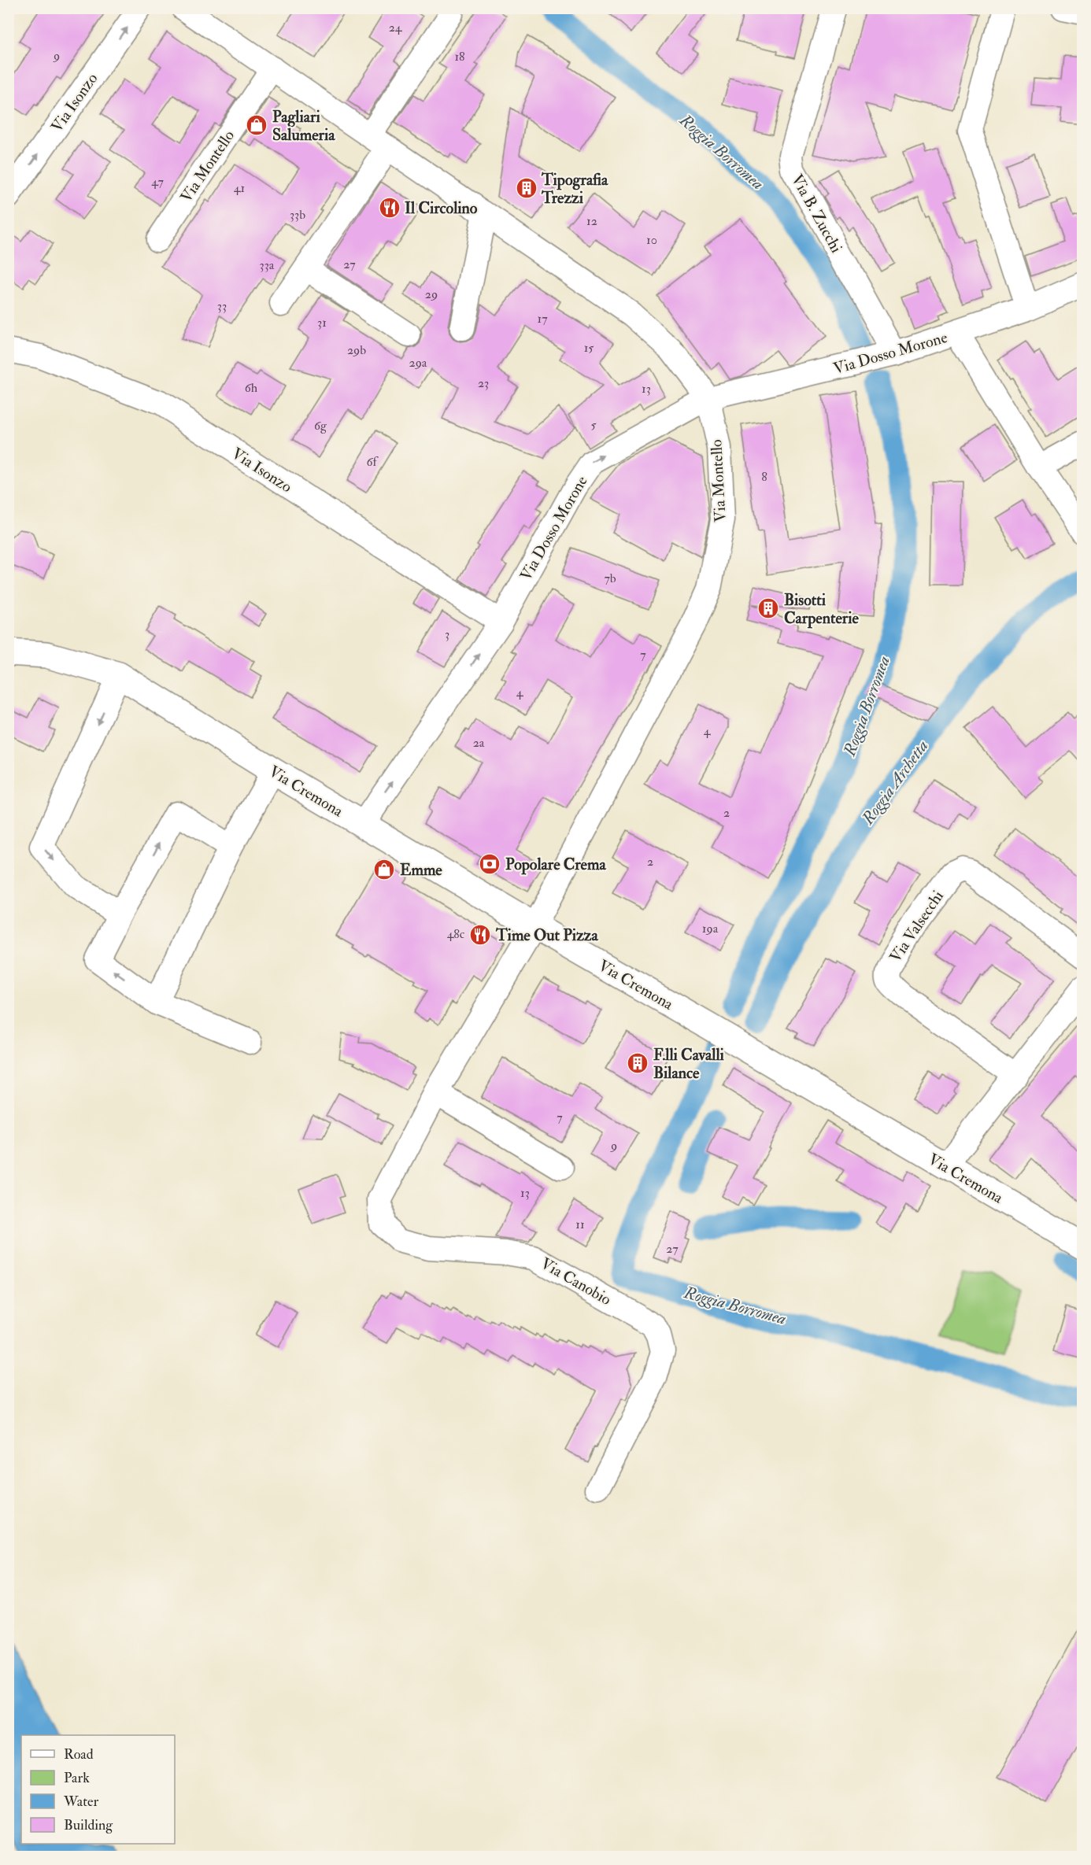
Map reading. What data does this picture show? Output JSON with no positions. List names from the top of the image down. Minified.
{"streets":{"street":["Via Isonzo","Via Montello","Via B. Zucchi","Via Dosso Morone","Via Cremona","Via Valsecchi","Via Canobio"]},"crossings":[["Via Isonzo","Via Dosso Morone"],["Via Montello","Via Dosso Morone"],["Via Montello","Via Cremona"],["Via Montello","Via Canobio"],["Via B. Zucchi","Via Dosso Morone"],["Via Dosso Morone","Via Cremona"],["Via Cremona","Via Canobio"]],"one_way":["Via Dosso Morone"],"water":["Roggia Borromea","Roggia Archetta"],"places":{"shop":["Pagliari Salumeria","Emme"],"building":["Tipografia Trezzi","Bisotti Carpenterie","F.lli Cavalli Bilance"],"restaurant":["Il Circolino","Time Out Pizza"],"bank":["Popolare Crema"]},"house_numbers":["24","9","18","47","41","33b","12","10","27","33a","29","33","17","31","15","29b","29a","23","6h","13","5","6g","6f","8","7b","3","7","4","4","2a","2","2","19a","48c","7","9","13","11","27"],"legend":["Road","Park","Water","Building"]}
